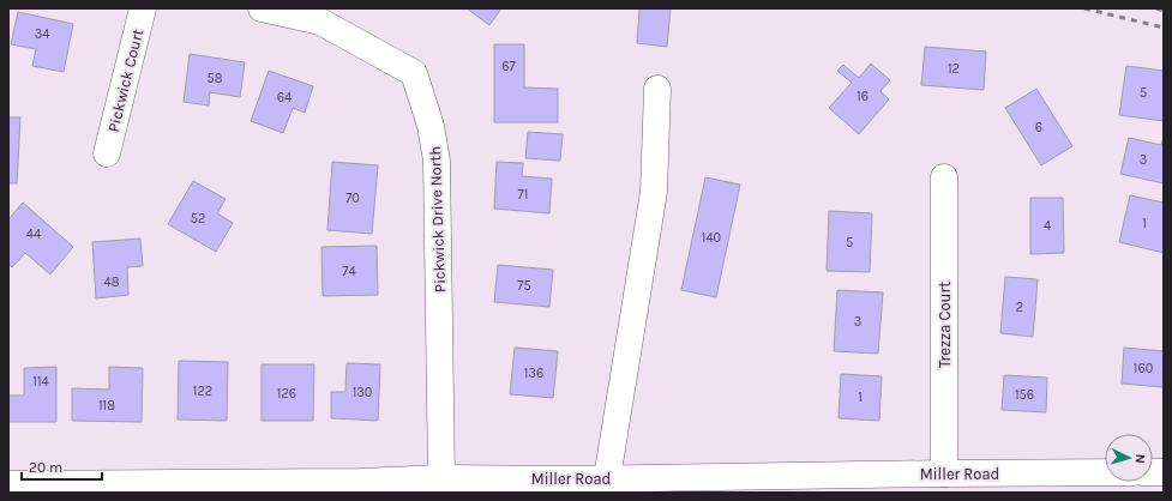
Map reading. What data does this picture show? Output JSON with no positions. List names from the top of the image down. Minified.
{"streets":{"street":["Pickwick Court","Pickwick Drive North","Trezza Court","Miller Road"]},"crossings":[["Pickwick Drive North","Miller Road"],["Trezza Court","Miller Road"]],"house_numbers":["34","67","12","58","5","16","64","6","3","71","70","52","1","4","44","140","5","74","48","75","2","3","160","136","114","122","130","126","156","1","118"],"scale_bar":"20 m","north":"right"}
